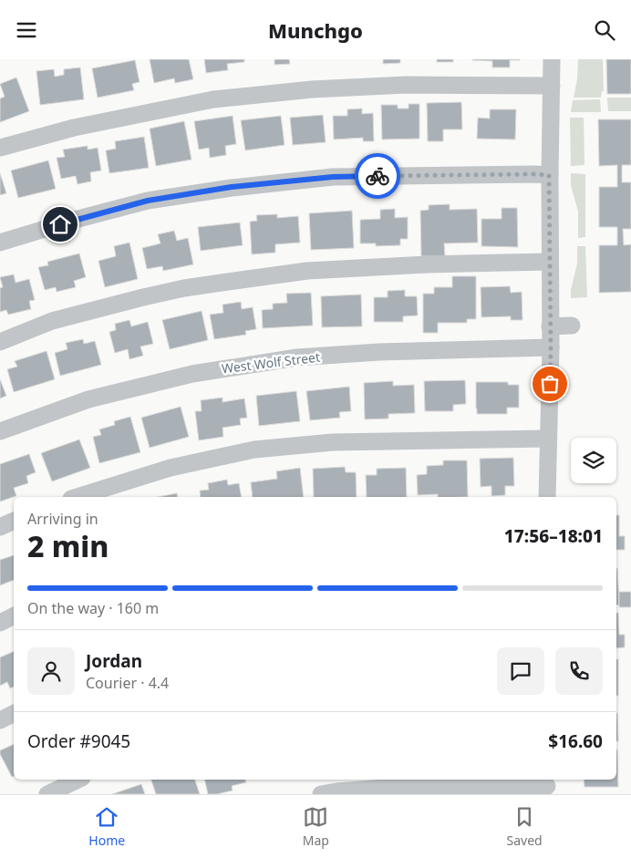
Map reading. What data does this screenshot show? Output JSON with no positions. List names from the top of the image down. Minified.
{"streets":{"street":["West Wolf Street"]},"page":{"header":"Munchgo","heading":["2 min","Arriving in","17:56–18:01"],"panel":["Jordan","Courier · 4.4","Order #9045","$16.60"],"bar":"On the way · 160 m","tabs":["Home","Map","Saved"]}}
